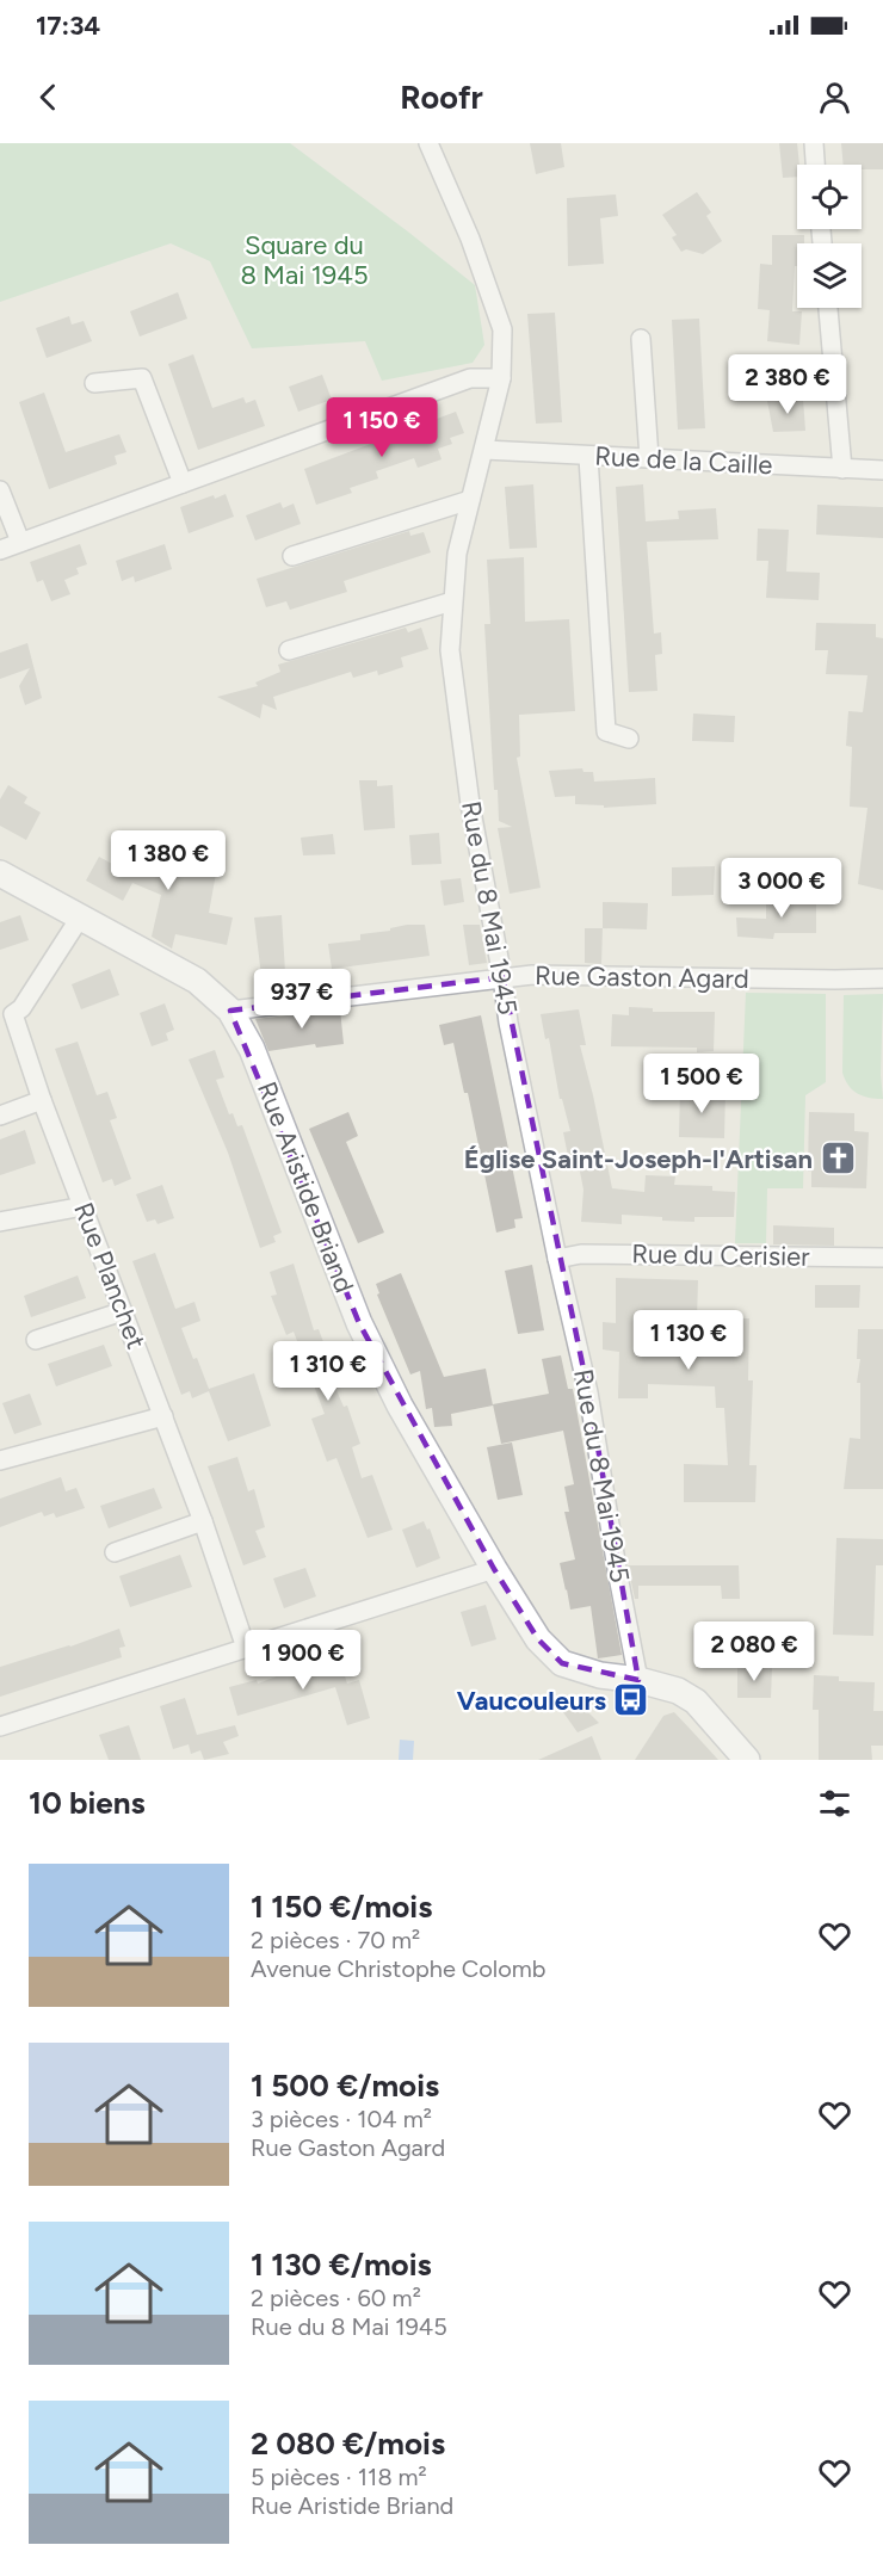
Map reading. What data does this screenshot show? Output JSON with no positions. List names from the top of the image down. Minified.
{"streets":{"street":["Rue de la Caille","Rue du 8 Mai 1945","Rue Gaston Agard","Rue Aristide Briand","Rue du Cerisier","Rue Planchet"]},"crossings":[["Rue de la Caille","Rue du 8 Mai 1945"],["Rue du 8 Mai 1945","Rue Gaston Agard"],["Rue du 8 Mai 1945","Rue Aristide Briand"],["Rue du 8 Mai 1945","Rue du Cerisier"],["Rue Gaston Agard","Rue Aristide Briand"],["Rue Aristide Briand","Rue Planchet"]],"parks":["Square du 8 Mai 1945"],"places":{"church":["Église Saint-Joseph-l'Artisan"],"bus stop":["Vaucouleurs"]},"page":{"status":"17:34","header":"Roofr","price":["2 380 €","1 150 €","1 380 €","3 000 €","937 €","1 500 €","1 130 €","1 310 €","2 080 €","1 900 €"],"heading":"10 biens","list":[{"name":"1 150 €/mois","note":"2 pièces · 70 m² · Avenue Christophe Colomb"},{"name":"1 500 €/mois","note":"3 pièces · 104 m² · Rue Gaston Agard"},{"name":"1 130 €/mois","note":"2 pièces · 60 m² · Rue du 8 Mai 1945"},{"name":"2 080 €/mois","note":"5 pièces · 118 m² · Rue Aristide Briand"}]}}
